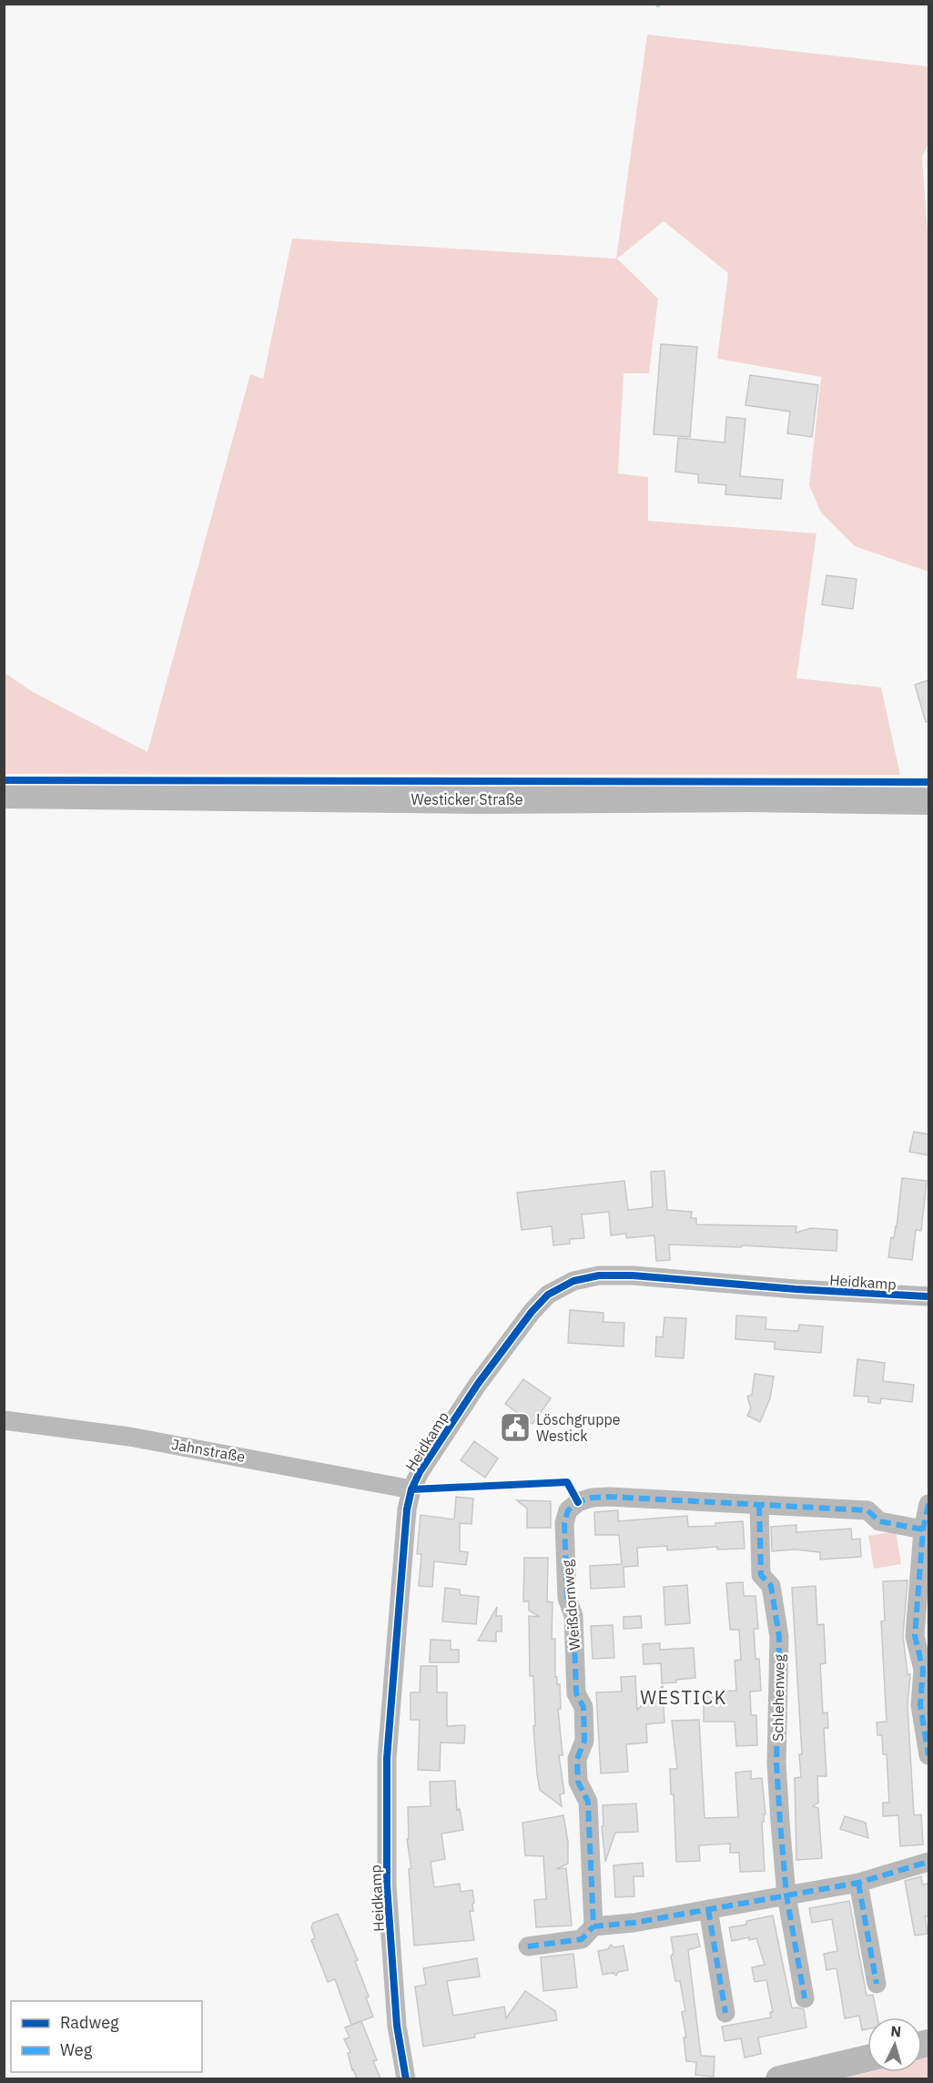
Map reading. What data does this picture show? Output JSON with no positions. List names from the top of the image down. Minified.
{"streets":{"street":["Westicker Straße","Heidkamp","Jahnstraße","Weißdornweg","Schlehenweg"]},"crossings":[["Heidkamp","Jahnstraße"],["Weißdornweg","Schlehenweg"]],"districts":["WESTICK"],"places":{"public building":["Löschgruppe Westick"]},"legend":["Radweg","Weg"],"north":"top"}
